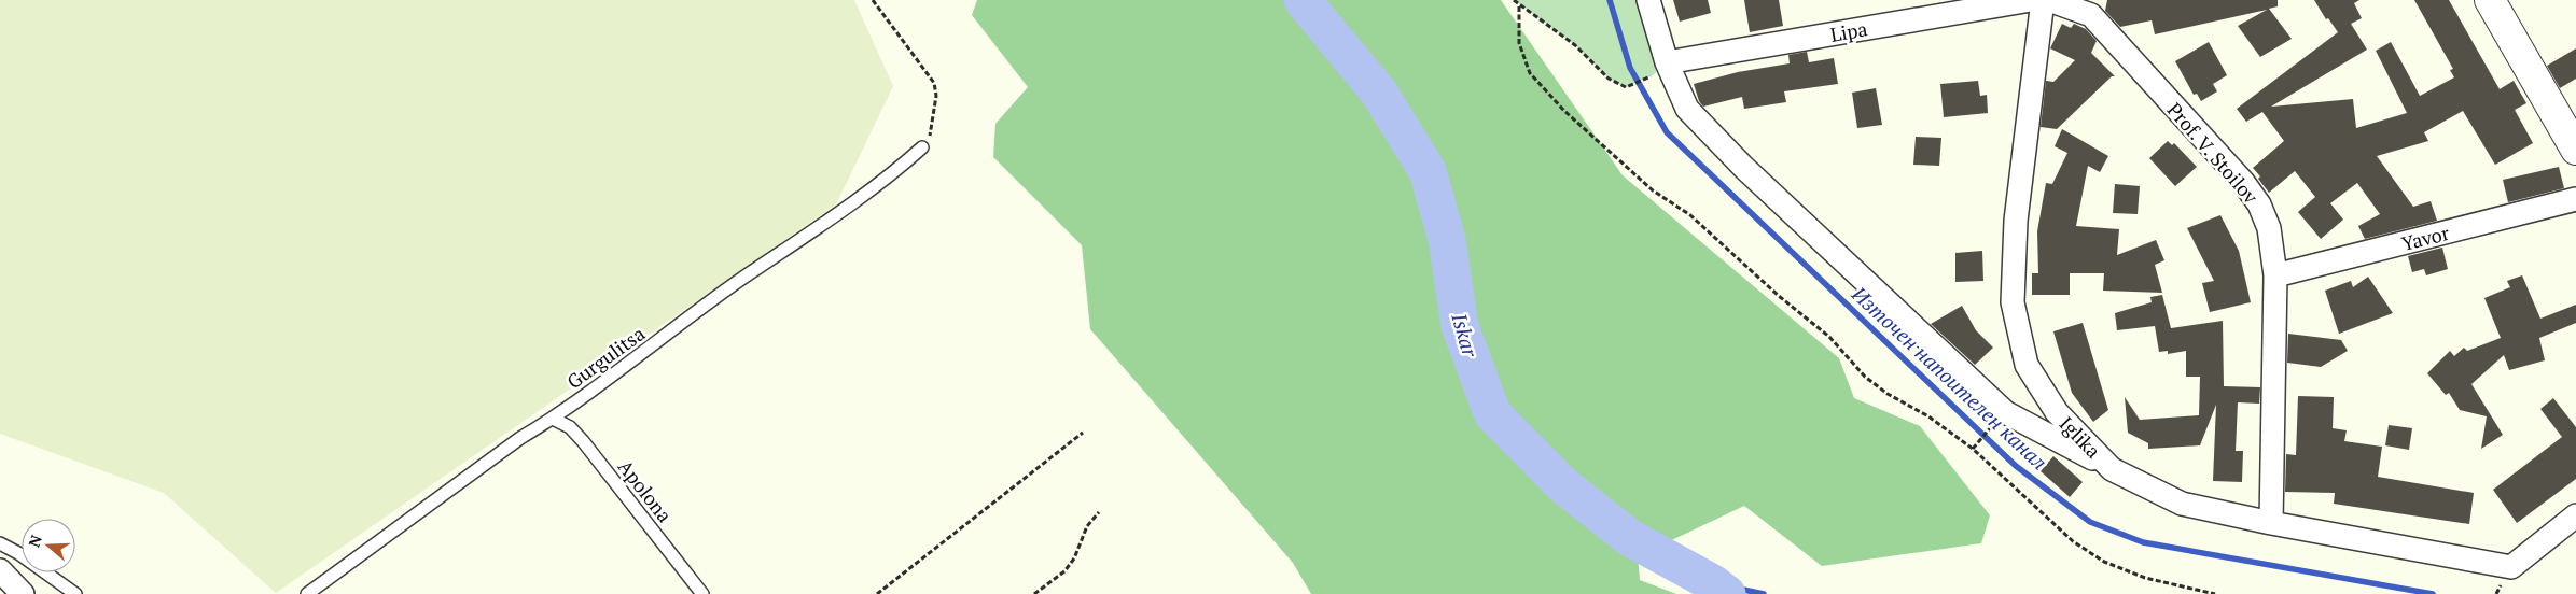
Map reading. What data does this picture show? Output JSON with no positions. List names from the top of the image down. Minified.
{"streets":{"street":["Lipa","Prof. V. Stoilov","Yavor","Iglika"],"lane":["Gurgulitsa","Apolona"]},"crossings":[["Prof. V. Stoilov","Yavor"],["Prof. V. Stoilov","Iglika"],["Gurgulitsa","Apolona"]],"water":["Iskar","Източен напоителен канал"],"north":"left"}
